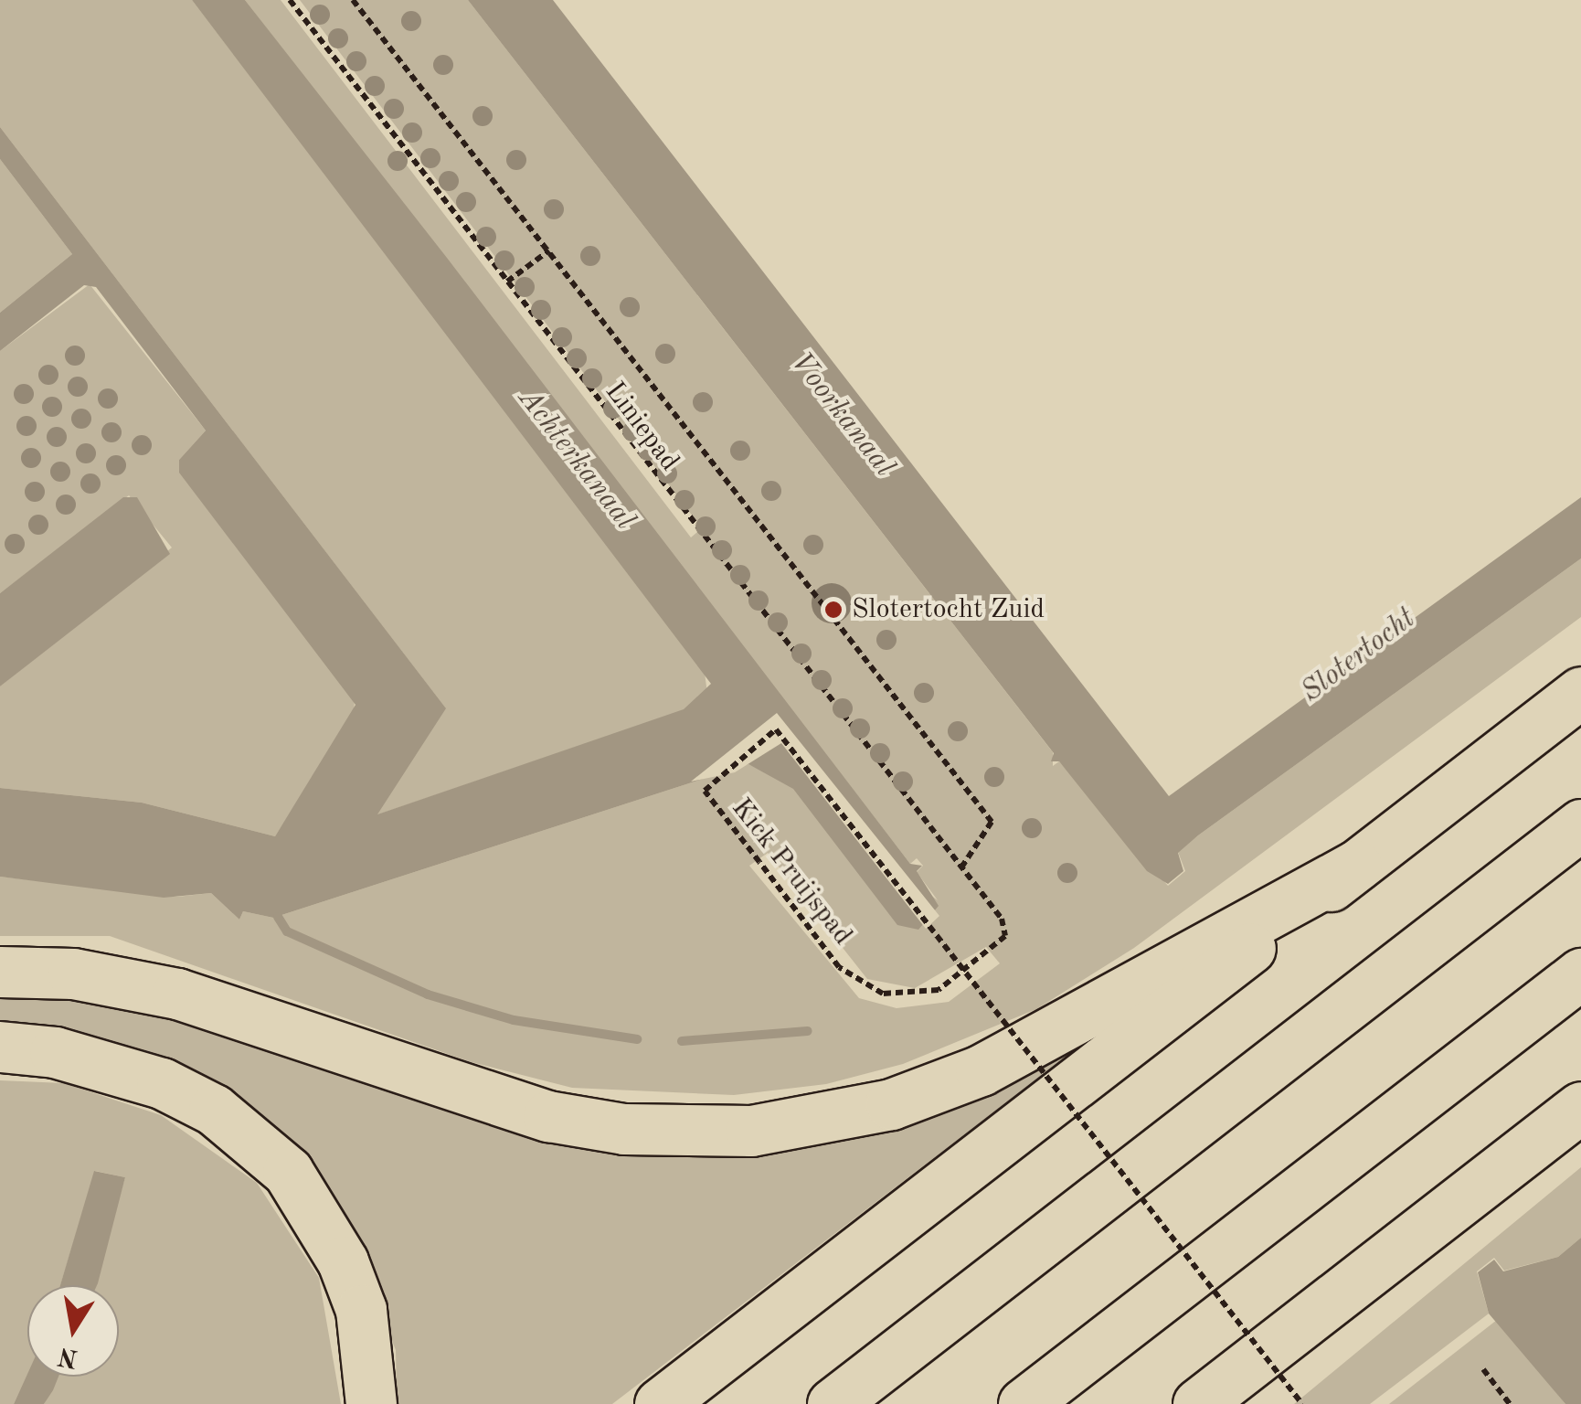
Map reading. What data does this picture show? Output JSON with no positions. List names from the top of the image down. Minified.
{"streets":{"path":["Liniepad","Kick Pruijspad"]},"crossings":[["Liniepad","Kick Pruijspad"]],"water":["Voorkanaal","Achterkanaal","Slotertocht"],"places":["Slotertocht Zuid"],"north":"bottom"}
